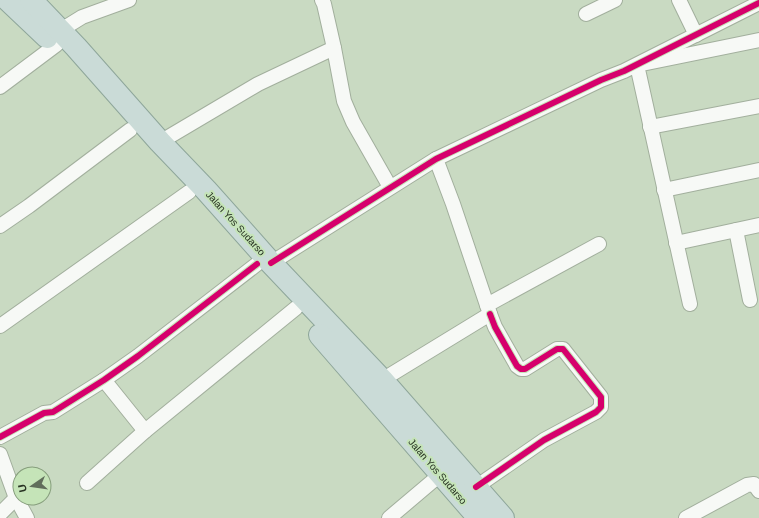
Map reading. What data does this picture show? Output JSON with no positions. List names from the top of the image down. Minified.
{"streets":{"highway":["Jalan Yos Sudarso"]},"north":"left"}
